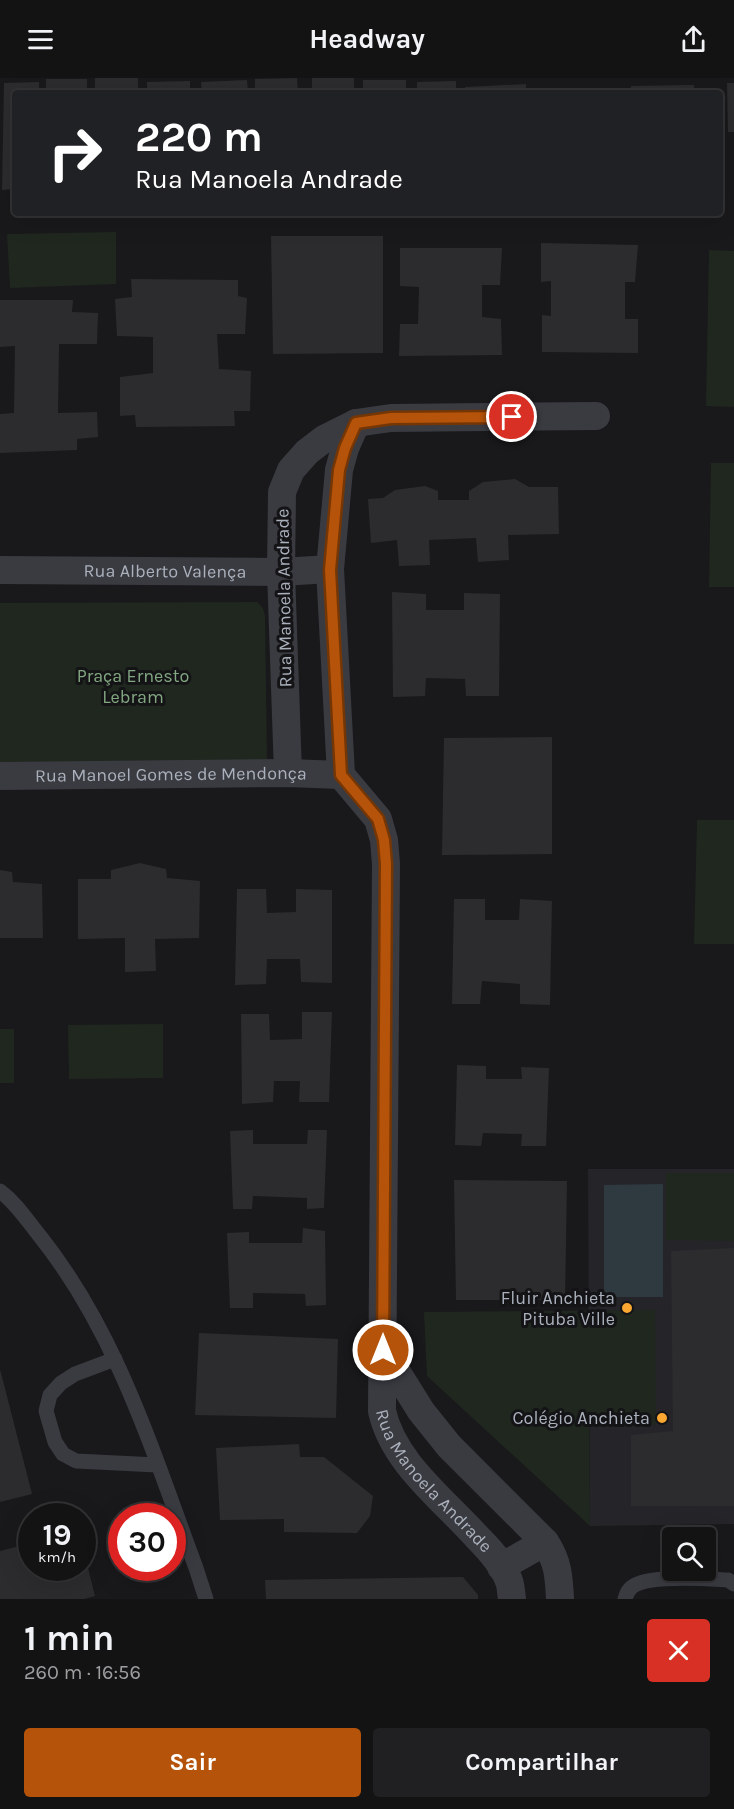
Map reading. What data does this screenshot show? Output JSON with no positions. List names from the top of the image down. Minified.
{"streets":{"street":["Rua Alberto Valença","Rua Manoela Andrade","Rua Manoel Gomes de Mendonça"]},"crossings":[["Rua Alberto Valença","Rua Manoela Andrade"],["Rua Manoela Andrade","Rua Manoel Gomes de Mendonça"]],"parks":["Praça Ernesto Lebram"],"places":["Fluir Anchieta Pituba Ville","Colégio Anchieta"],"page":{"header":"Headway","turn":["220 m","Rua Manoela Andrade"],"speed":"19 km/h","limit":"30","heading":["1 min","260 m · 16:56"],"buttons":["Sair","Compartilhar"]}}
